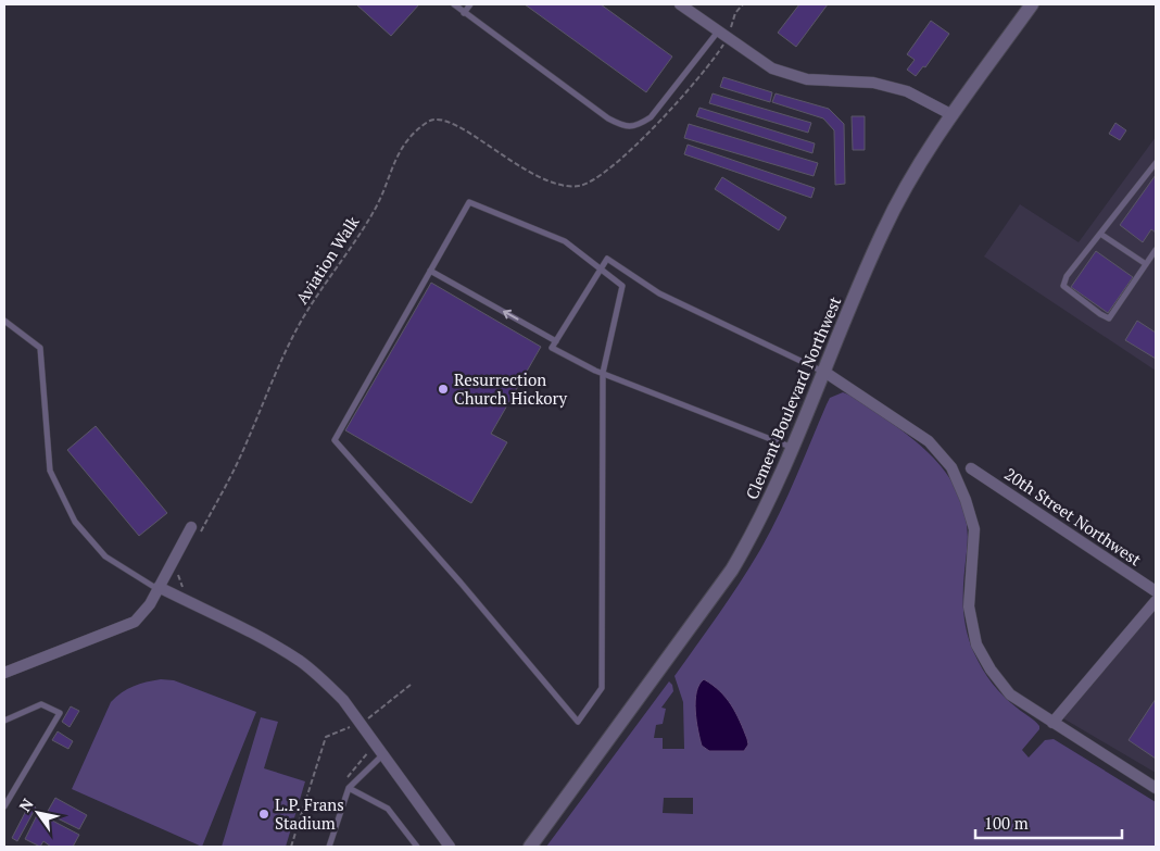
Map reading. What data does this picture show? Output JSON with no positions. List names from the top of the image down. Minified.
{"streets":{"street":["Clement Boulevard Northwest","20th Street Northwest"],"path":["Aviation Walk"]},"places":["Resurrection Church Hickory","L.P. Frans Stadium"],"scale_bar":"100 m","north":"top left"}
